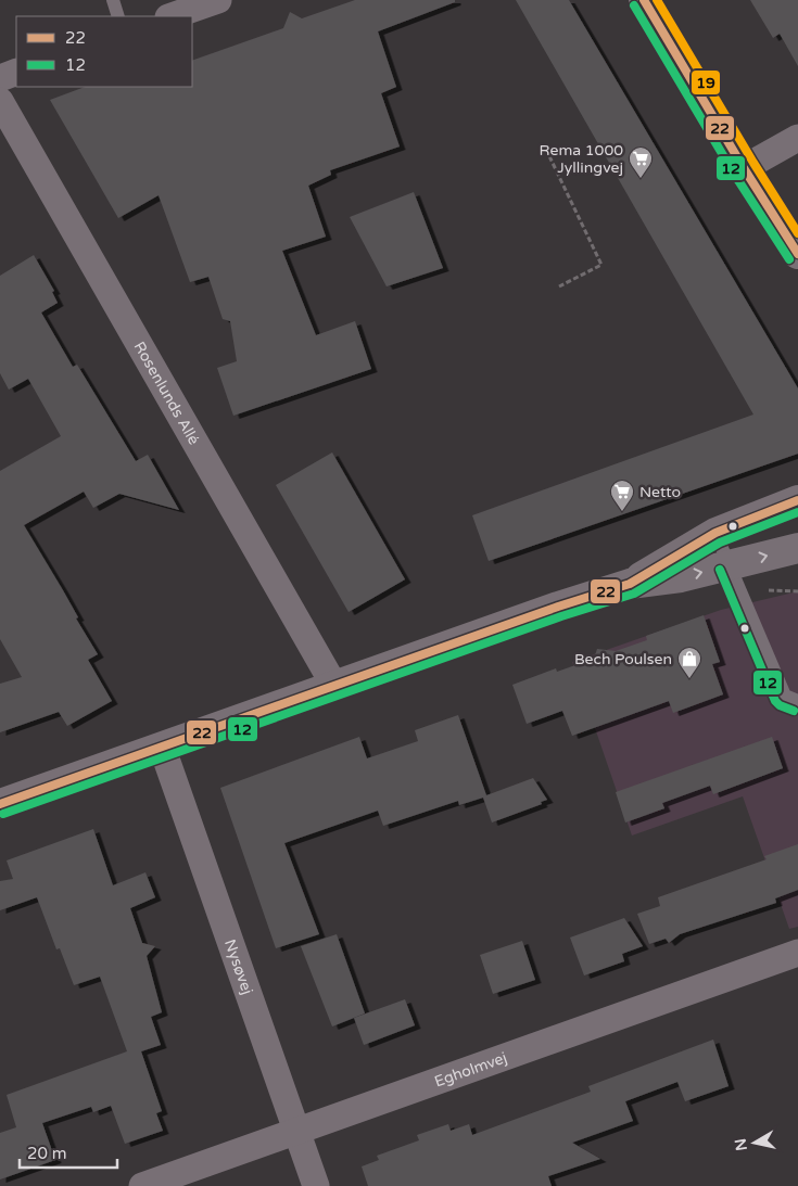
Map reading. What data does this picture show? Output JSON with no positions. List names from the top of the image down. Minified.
{"streets":{"street":["Rosenlunds Allé","Nysøvej","Egholmvej"]},"crossings":[["Nysøvej","Egholmvej"]],"places":{"supermarket":["Rema 1000 Jyllingvej","Netto"],"shop":["Bech Poulsen"]},"lines":["transit line 22","transit line 19","transit line 12"],"legend":["22","12"],"scale_bar":"20 m","north":"left"}
